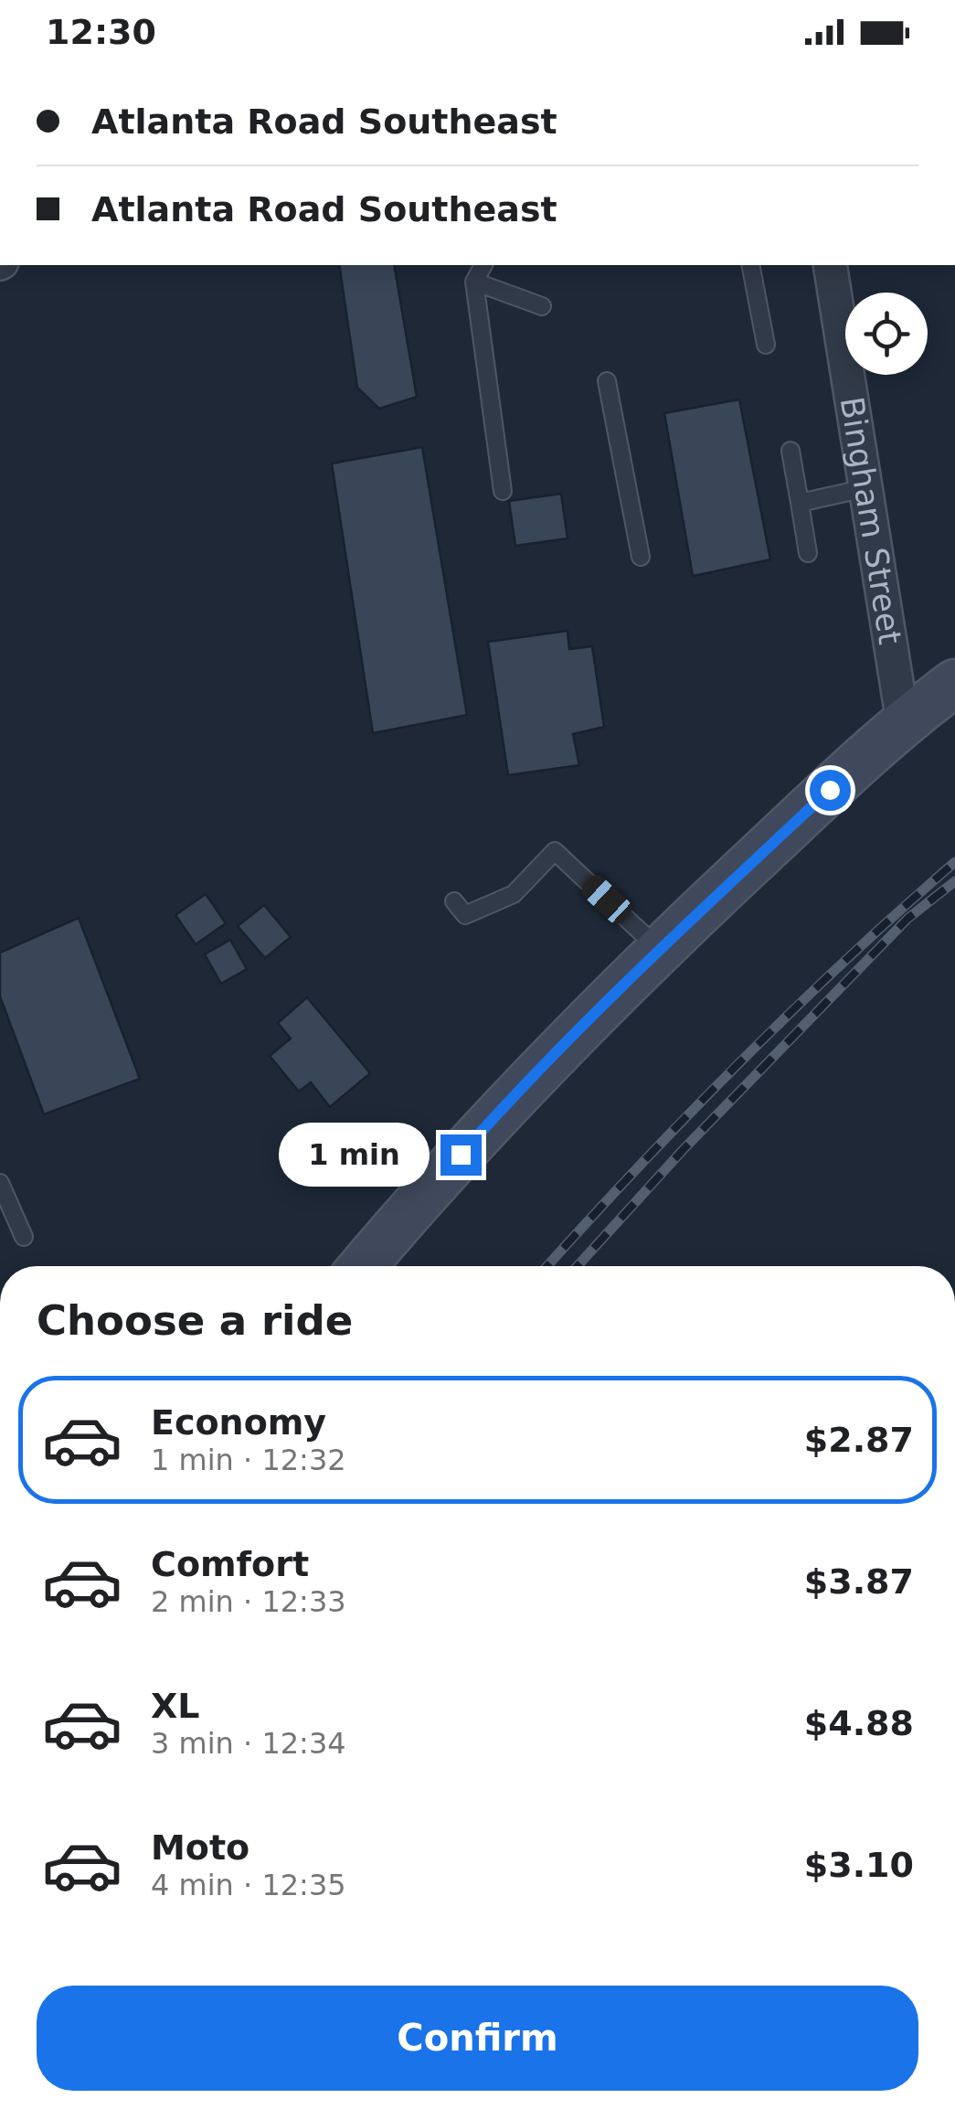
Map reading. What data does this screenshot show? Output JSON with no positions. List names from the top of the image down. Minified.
{"streets":{"street":["Bingham Street"]},"page":{"status":"12:30","banner":["Atlanta Road Southeast","Atlanta Road Southeast"],"bubble":"1 min","heading":"Choose a ride","list":[{"name":"Economy","note":"1 min · 12:32","value":"$2.87"},{"name":"Comfort","note":"2 min · 12:33","value":"$3.87"},{"name":"XL","note":"3 min · 12:34","value":"$4.88"},{"name":"Moto","note":"4 min · 12:35","value":"$3.10"}],"buttons":"Confirm"}}
